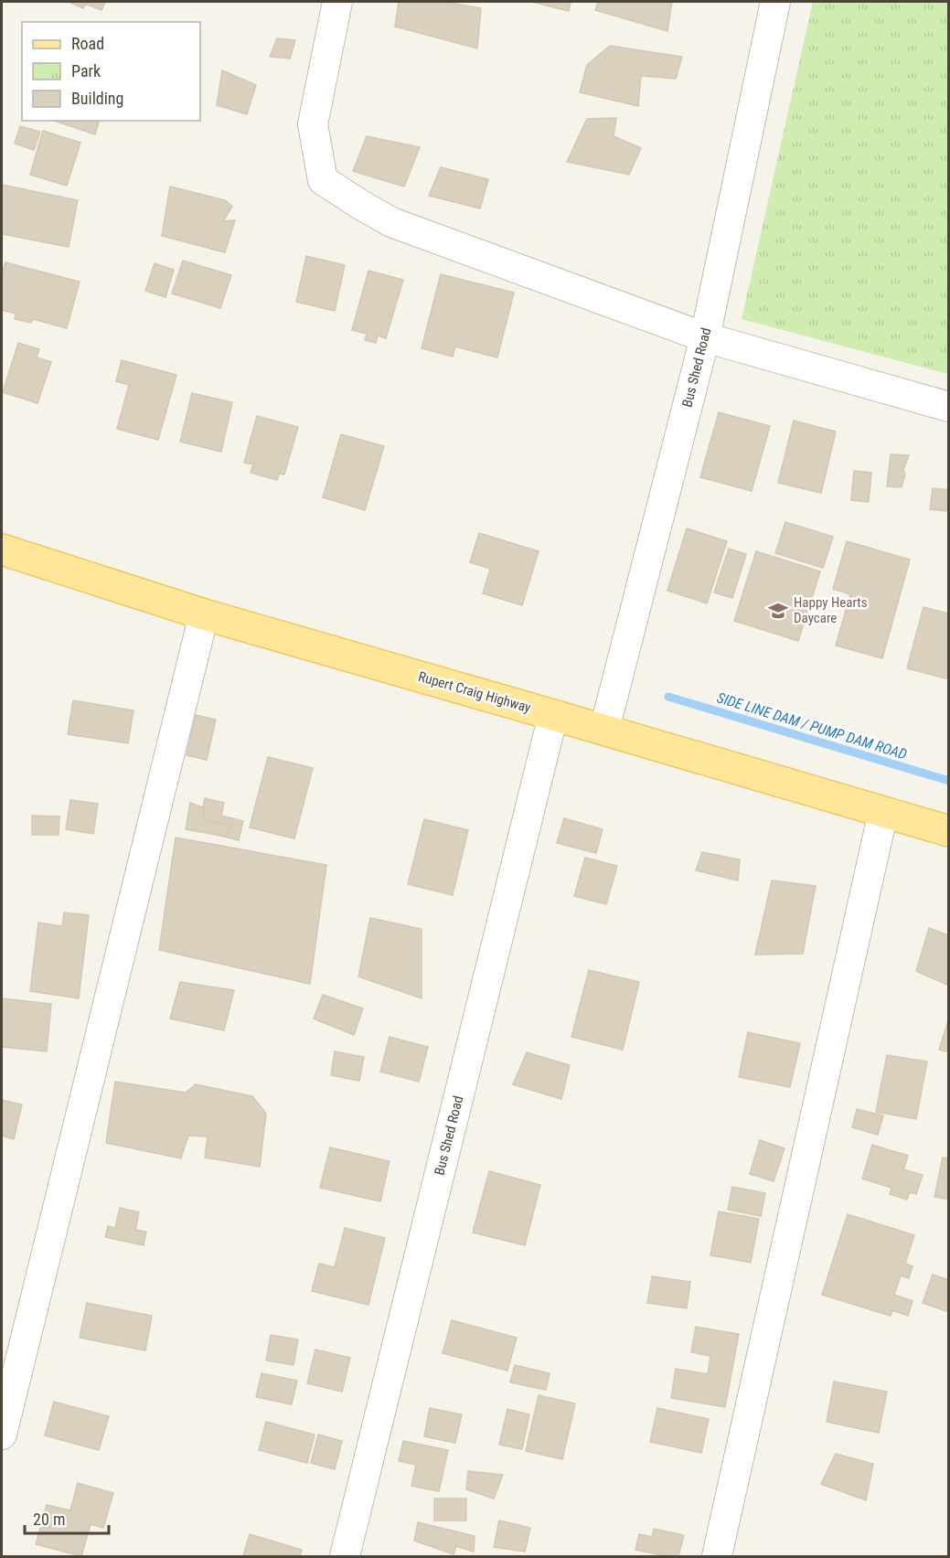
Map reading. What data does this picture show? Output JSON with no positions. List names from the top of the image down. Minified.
{"streets":{"main road":["Rupert Craig Highway"],"street":["Bus Shed Road"]},"crossings":[["Bus Shed Road","Rupert Craig Highway"]],"water":["SIDE LINE DAM / PUMP DAM ROAD"],"places":{"school or university":["Happy Hearts Daycare"]},"legend":["Road","Park","Building"],"scale_bar":"20 m"}
